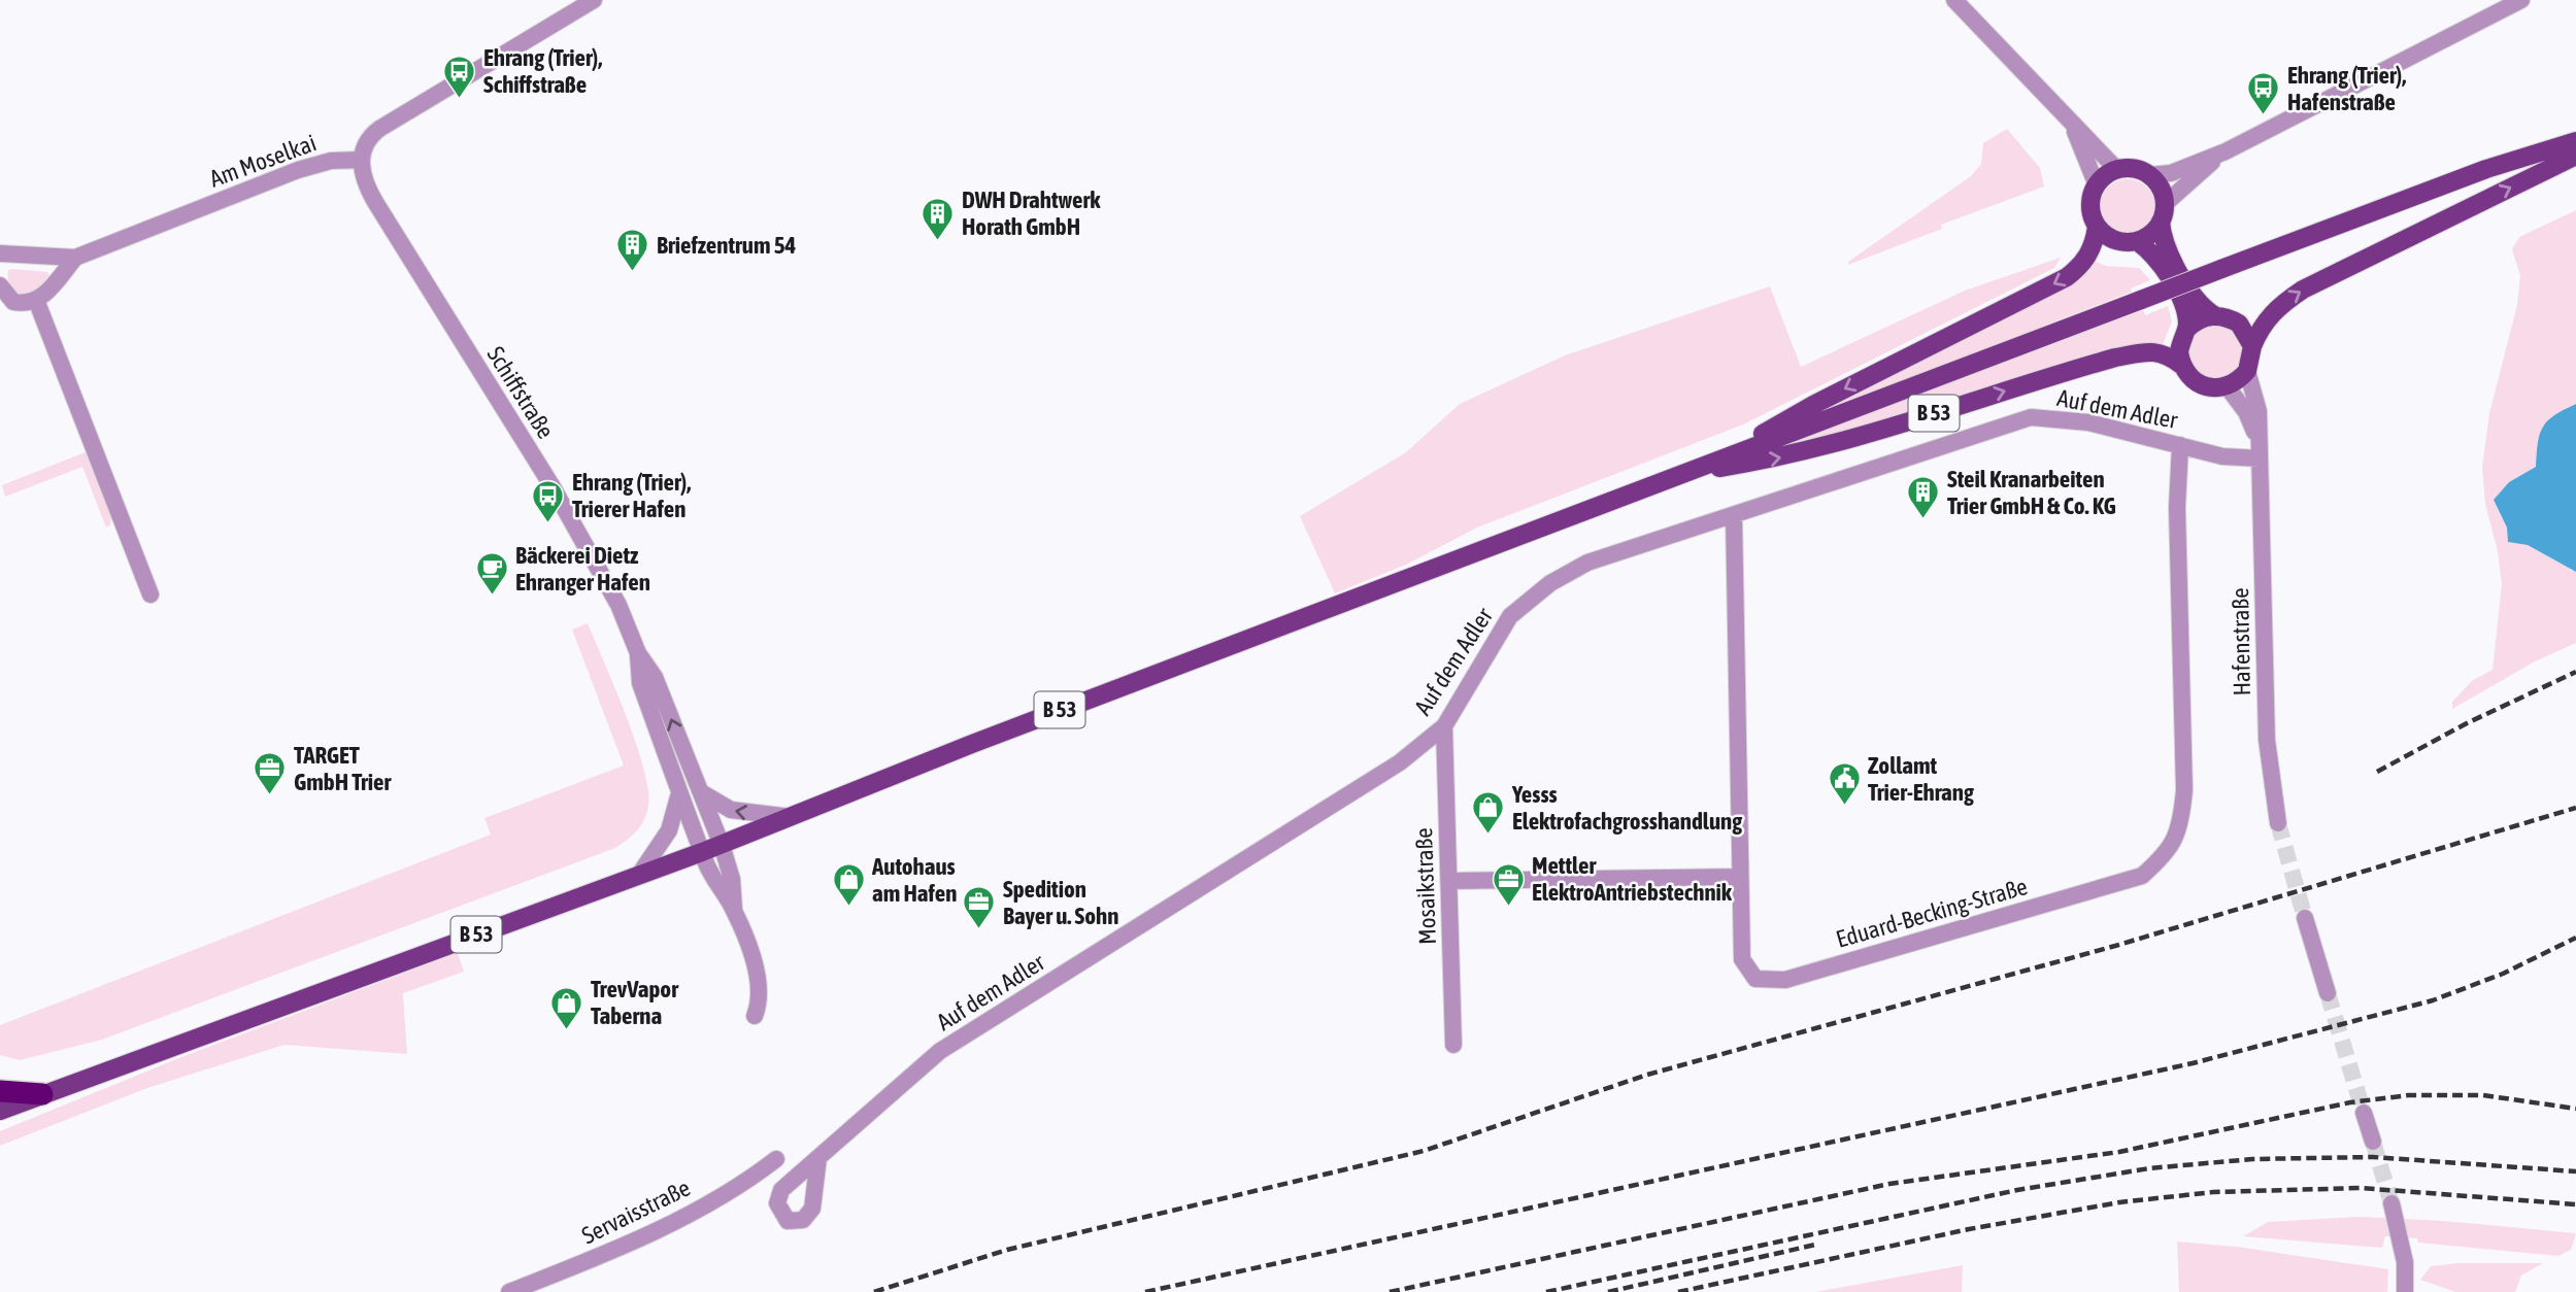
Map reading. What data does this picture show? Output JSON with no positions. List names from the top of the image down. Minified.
{"streets":{"main road":["B 53"],"street":["Am Moselkai","Schiffstraße","Auf dem Adler","Hafenstraße","Mosaikstraße","Eduard-Becking-Straße","Servaisstraße"]},"crossings":[["Am Moselkai","Schiffstraße"],["Schiffstraße","B 53"],["Auf dem Adler","Hafenstraße"],["Auf dem Adler","Mosaikstraße"],["Auf dem Adler","Eduard-Becking-Straße"],["B 53","Hafenstraße"]],"places":{"bus stop":["Ehrang (Trier), Schiffstraße","Ehrang (Trier), Hafenstraße","Ehrang (Trier), Trierer Hafen"],"building":["DWH Drahtwerk Horath GmbH","Briefzentrum 54","Steil Kranarbeiten Trier GmbH & Co. KG"],"cafe":["Bäckerei Dietz Ehranger Hafen"],"office":["TARGET GmbH Trier","Mettler ElektroAntriebstechnik","Spedition Bayer u. Sohn"],"public building":["Zollamt Trier-Ehrang"],"shop":["Yesss Elektrofachgrosshandlung","Autohaus am Hafen","TrevVapor Taberna"]}}
